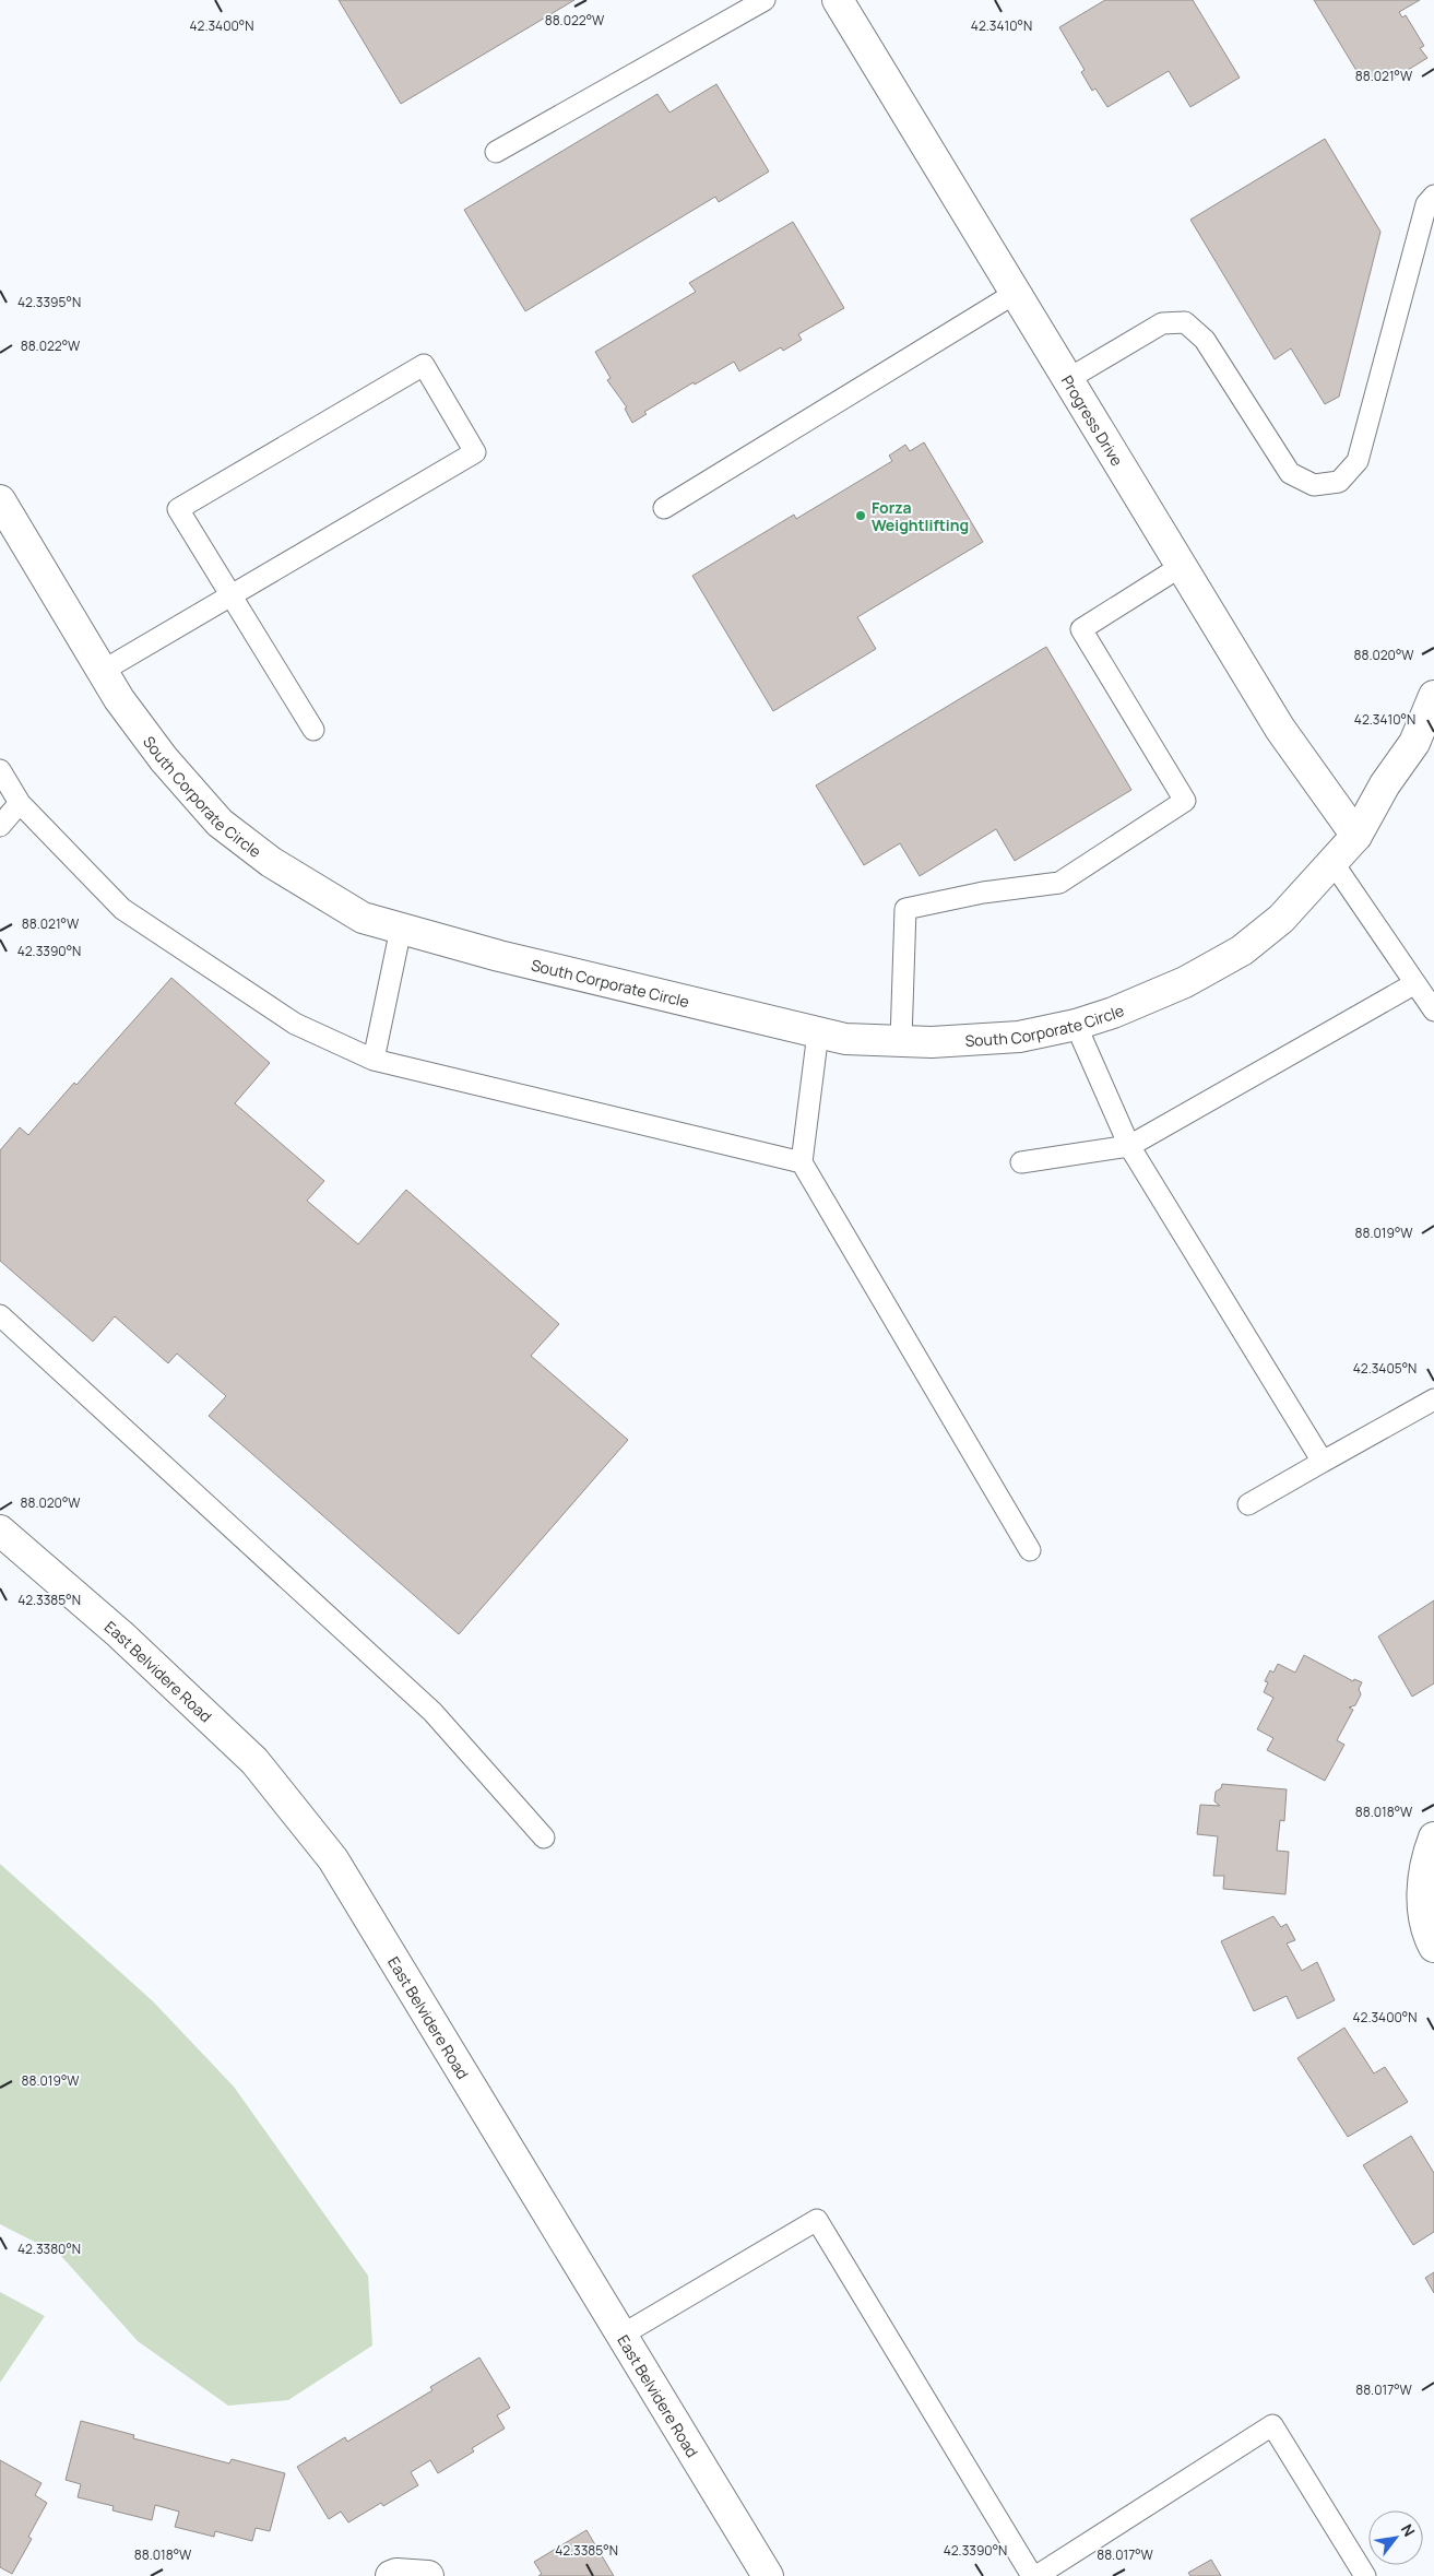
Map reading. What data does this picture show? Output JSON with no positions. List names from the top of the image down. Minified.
{"streets":{"street":["Progress Drive","South Corporate Circle","East Belvidere Road"]},"crossings":[["Progress Drive","South Corporate Circle"]],"places":["Forza Weightlifting"],"north":"top right","coordinates":["88.022°W","42.3410°N","42.3400°N","88.021°W","42.3395°N","88.020°W","42.3390°N","88.019°W","42.3405°N","42.3385°N","88.018°W","42.3380°N","88.017°W"]}
